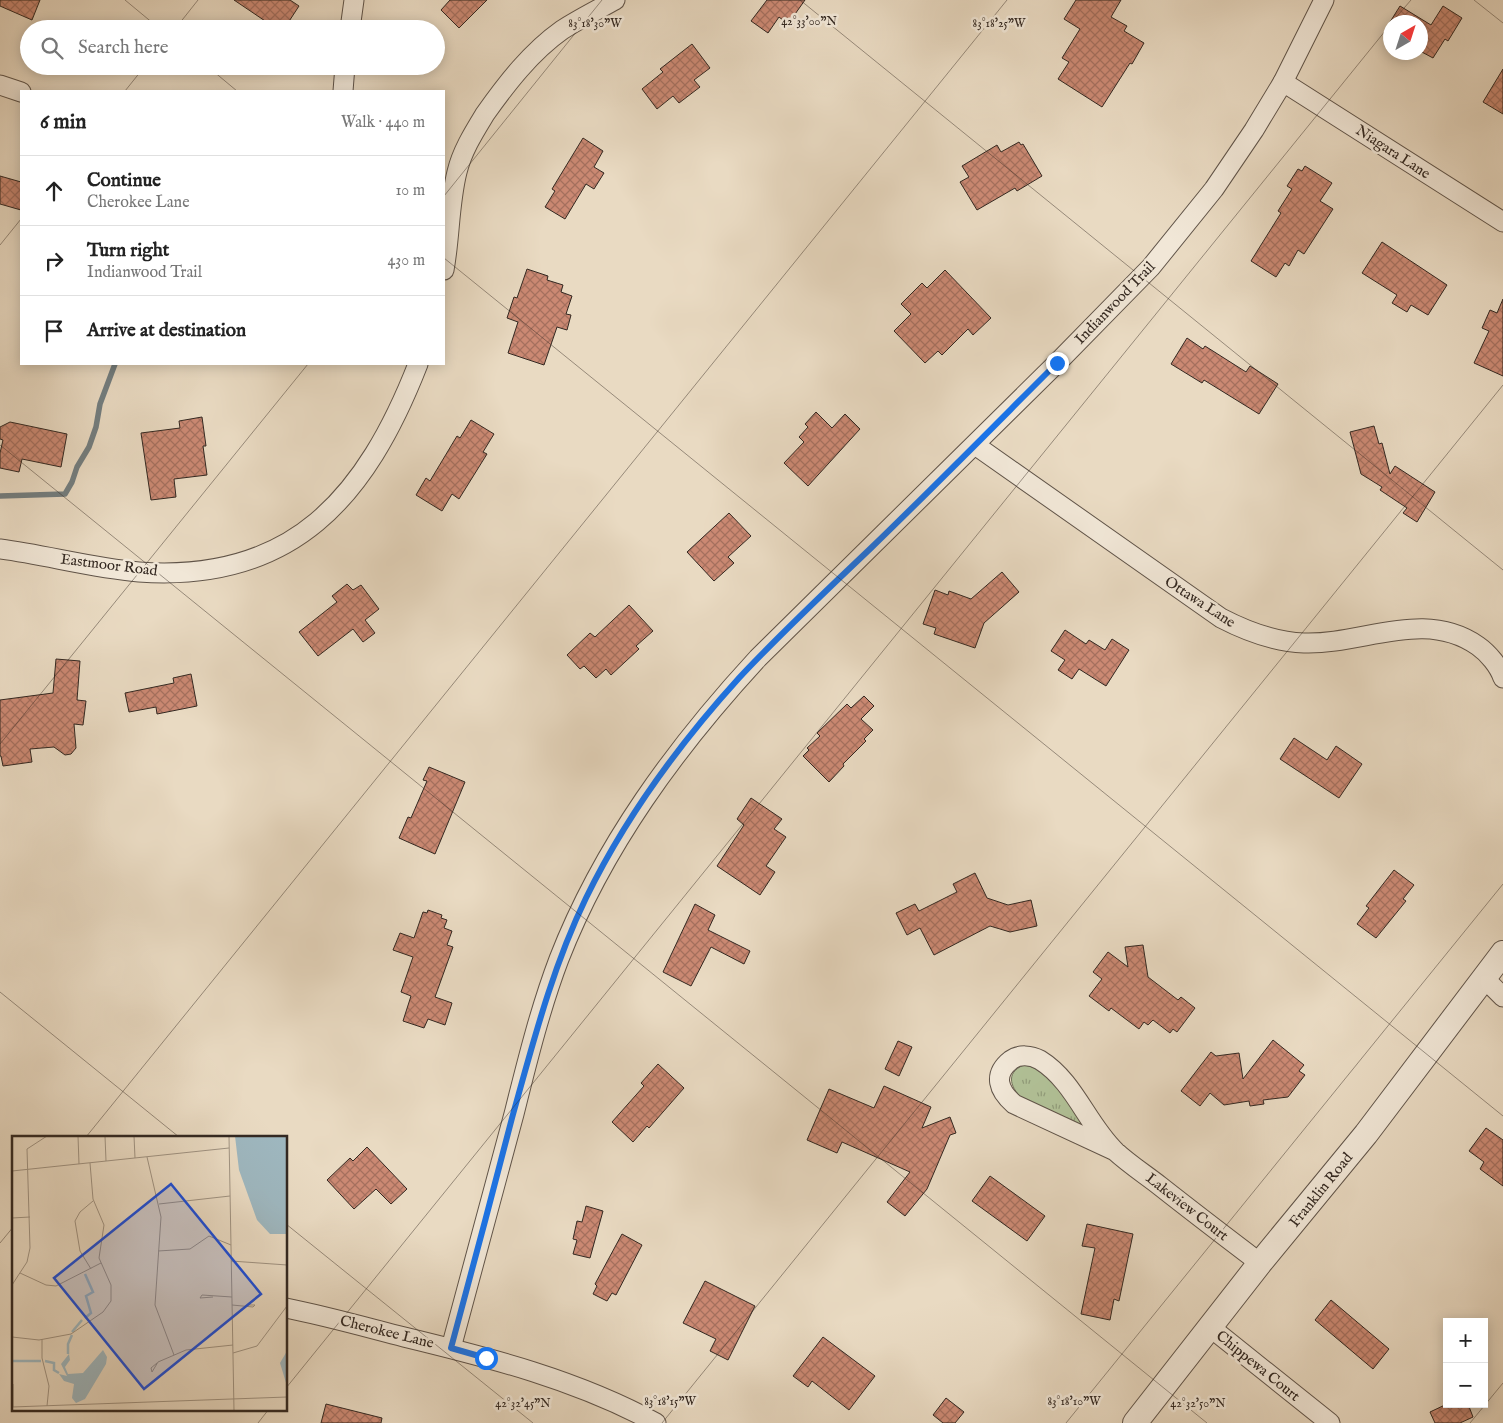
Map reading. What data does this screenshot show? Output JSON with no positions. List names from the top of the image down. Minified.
{"streets":{"street":["Niagara Lane","Indianwood Trail","Eastmoor Road","Ottawa Lane","Franklin Road","Lakeview Court","Cherokee Lane","Chippewa Court"]},"crossings":[["Niagara Lane","Indianwood Trail"],["Indianwood Trail","Ottawa Lane"],["Indianwood Trail","Cherokee Lane"],["Franklin Road","Lakeview Court"],["Franklin Road","Chippewa Court"]],"north":"top right","page":{"search":"Search here","heading":["6 min","Walk · 440 m"],"list":[["Continue","Cherokee Lane","10 m"],["Turn right","Indianwood Trail","430 m"],"Arrive at destination"],"map_buttons":["+","−"]},"coordinates":["42°33'00\"N","83°18'25\"W","83°18'30\"W","83°18'15\"W","83°18'10\"W","42°32'45\"N","42°32'50\"N"]}
